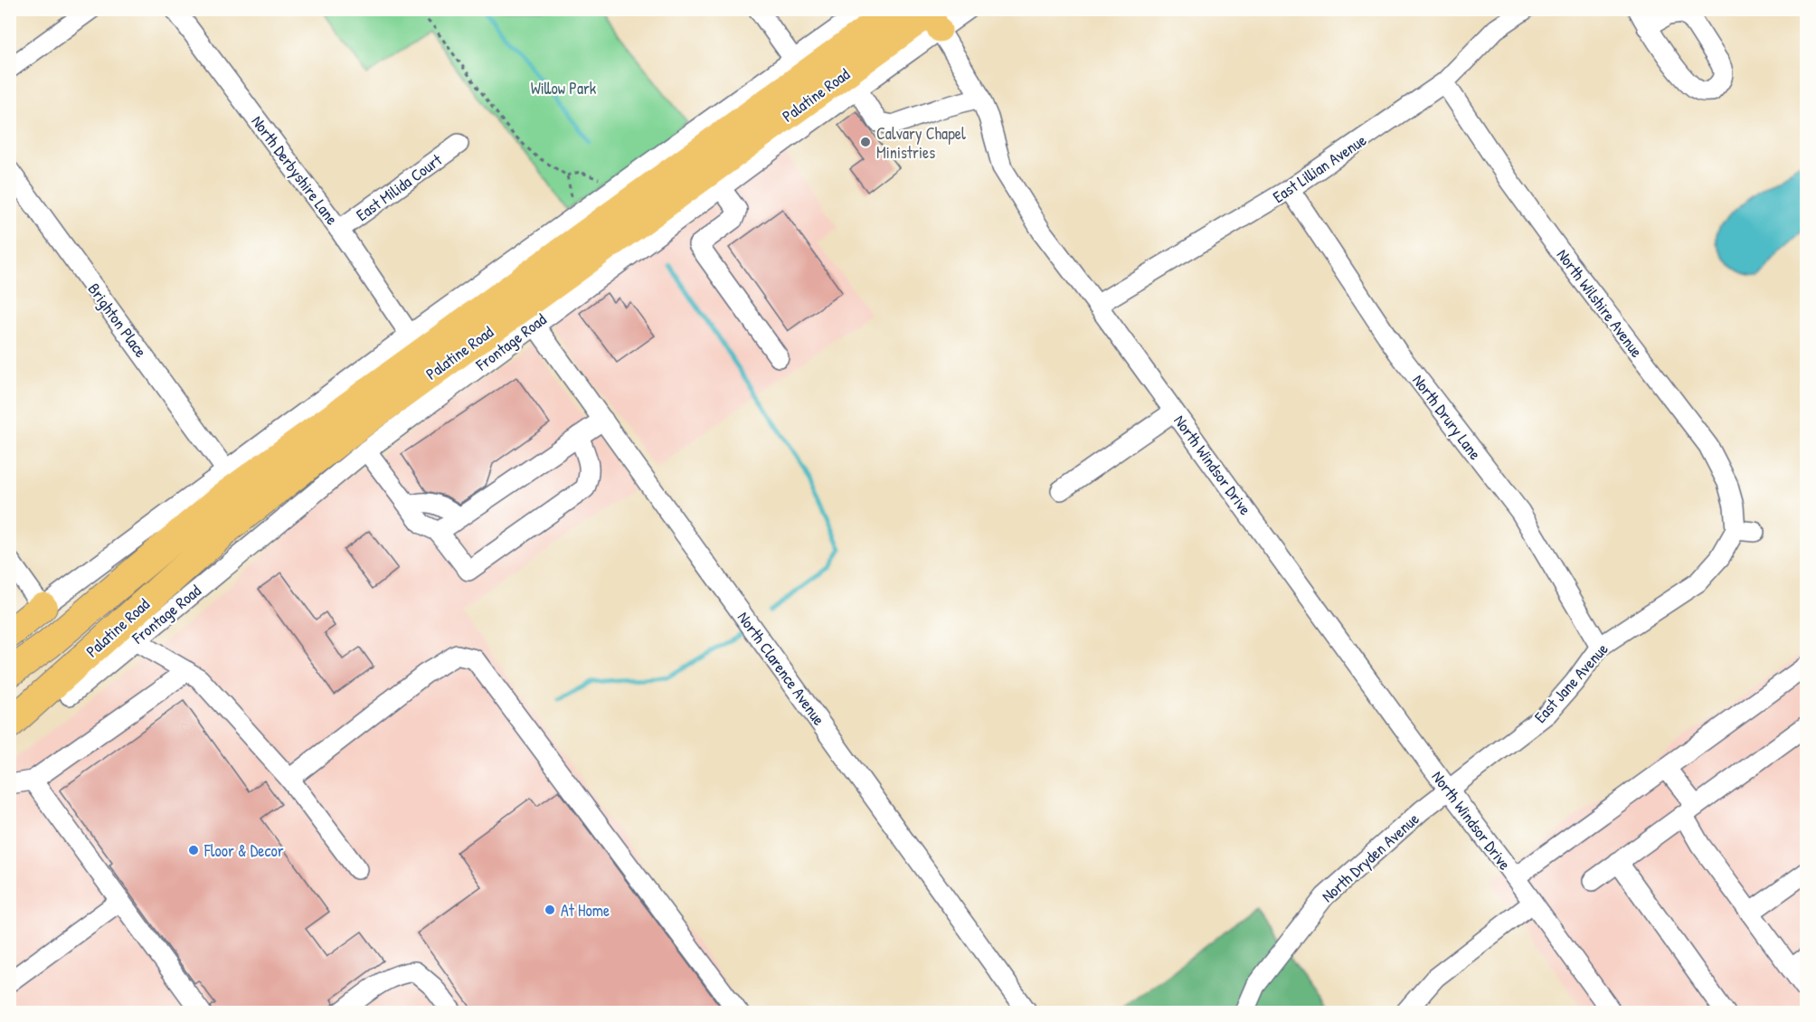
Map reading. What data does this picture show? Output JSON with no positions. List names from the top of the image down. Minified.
{"streets":{"highway":["Palatine Road"],"street":["East Lillian Avenue","North Derbyshire Lane","East Milida Court","North Wilshire Avenue","Brighton Place","Frontage Road","North Drury Lane","North Windsor Drive","North Clarence Avenue","East Jane Avenue","North Dryden Avenue"]},"crossings":[["Palatine Road","Frontage Road"],["Palatine Road","North Windsor Drive"],["East Lillian Avenue","North Wilshire Avenue"],["East Lillian Avenue","North Drury Lane"],["East Lillian Avenue","North Windsor Drive"],["North Derbyshire Lane","East Milida Court"],["North Wilshire Avenue","East Jane Avenue"],["Frontage Road","North Windsor Drive"],["Frontage Road","North Clarence Avenue"],["North Drury Lane","East Jane Avenue"],["North Windsor Drive","East Jane Avenue"],["North Windsor Drive","North Dryden Avenue"],["East Jane Avenue","North Dryden Avenue"]],"parks":["Willow Park"],"places":["Calvary Chapel Ministries","Floor & Decor","At Home"]}
